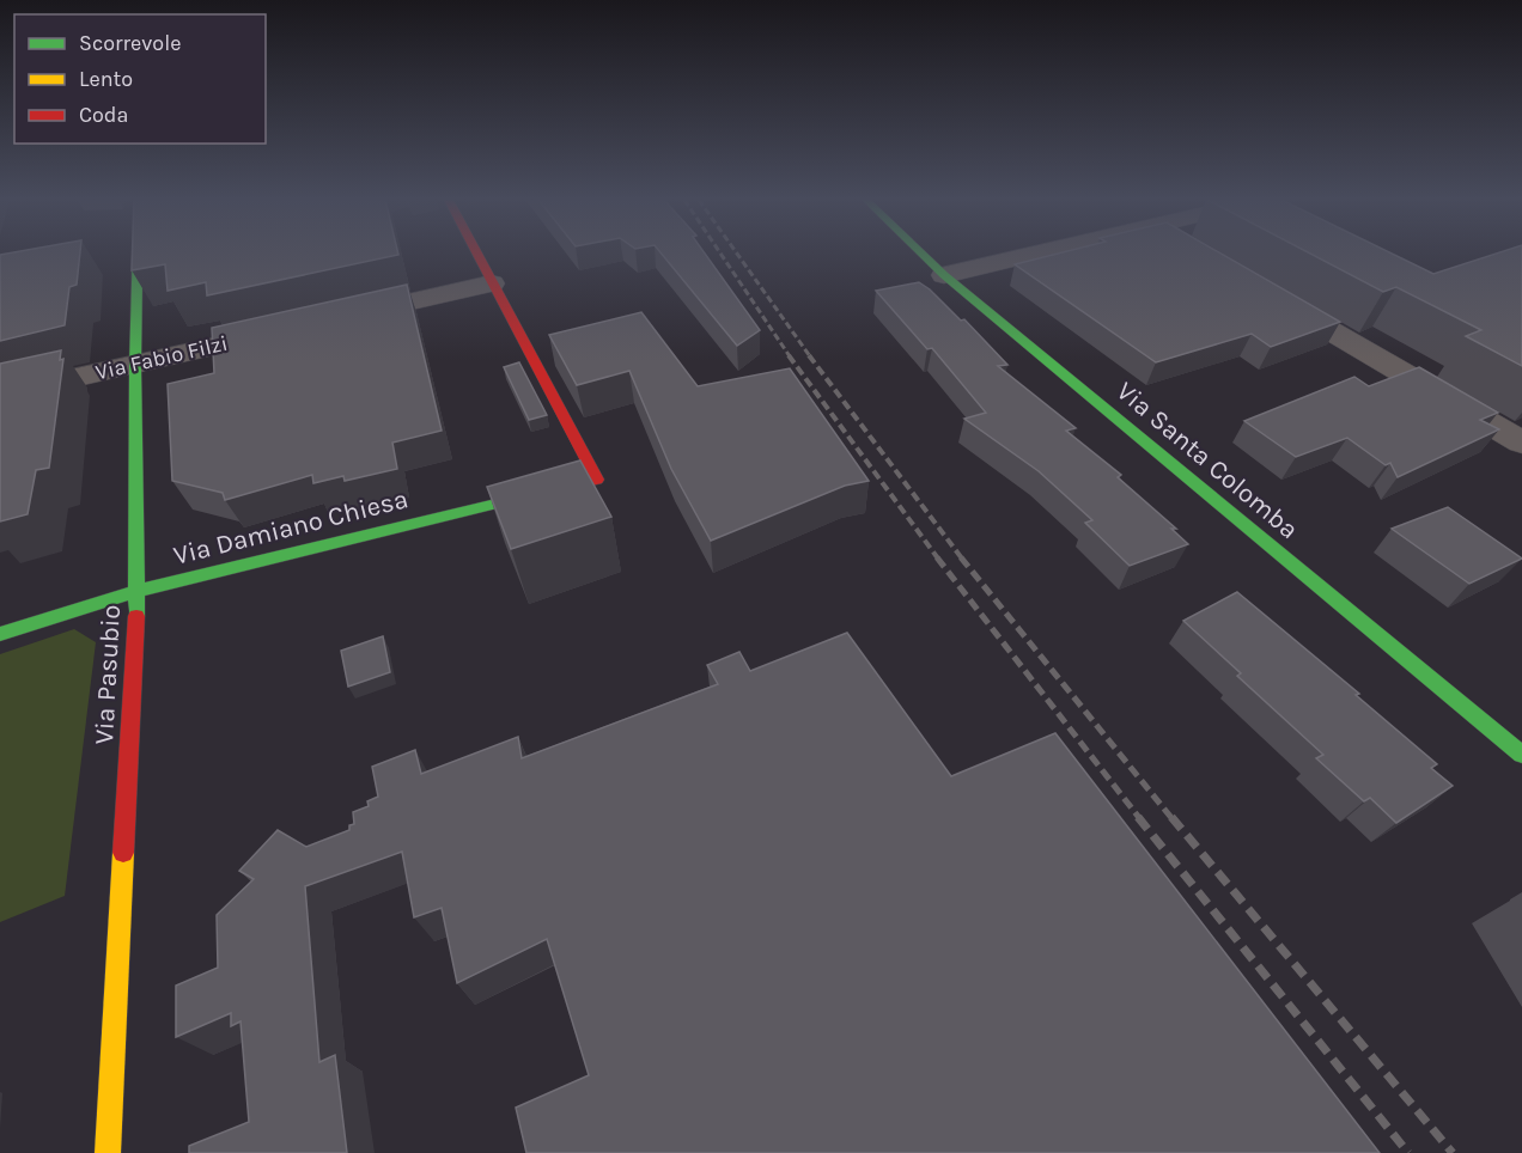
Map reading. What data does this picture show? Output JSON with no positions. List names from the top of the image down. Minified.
{"streets":{"street":["Via Fabio Filzi","Via Santa Colomba","Via Damiano Chiesa","Via Pasubio"]},"crossings":[["Via Fabio Filzi","Via Pasubio"],["Via Damiano Chiesa","Via Pasubio"]],"legend":["Scorrevole","Lento","Coda"]}
